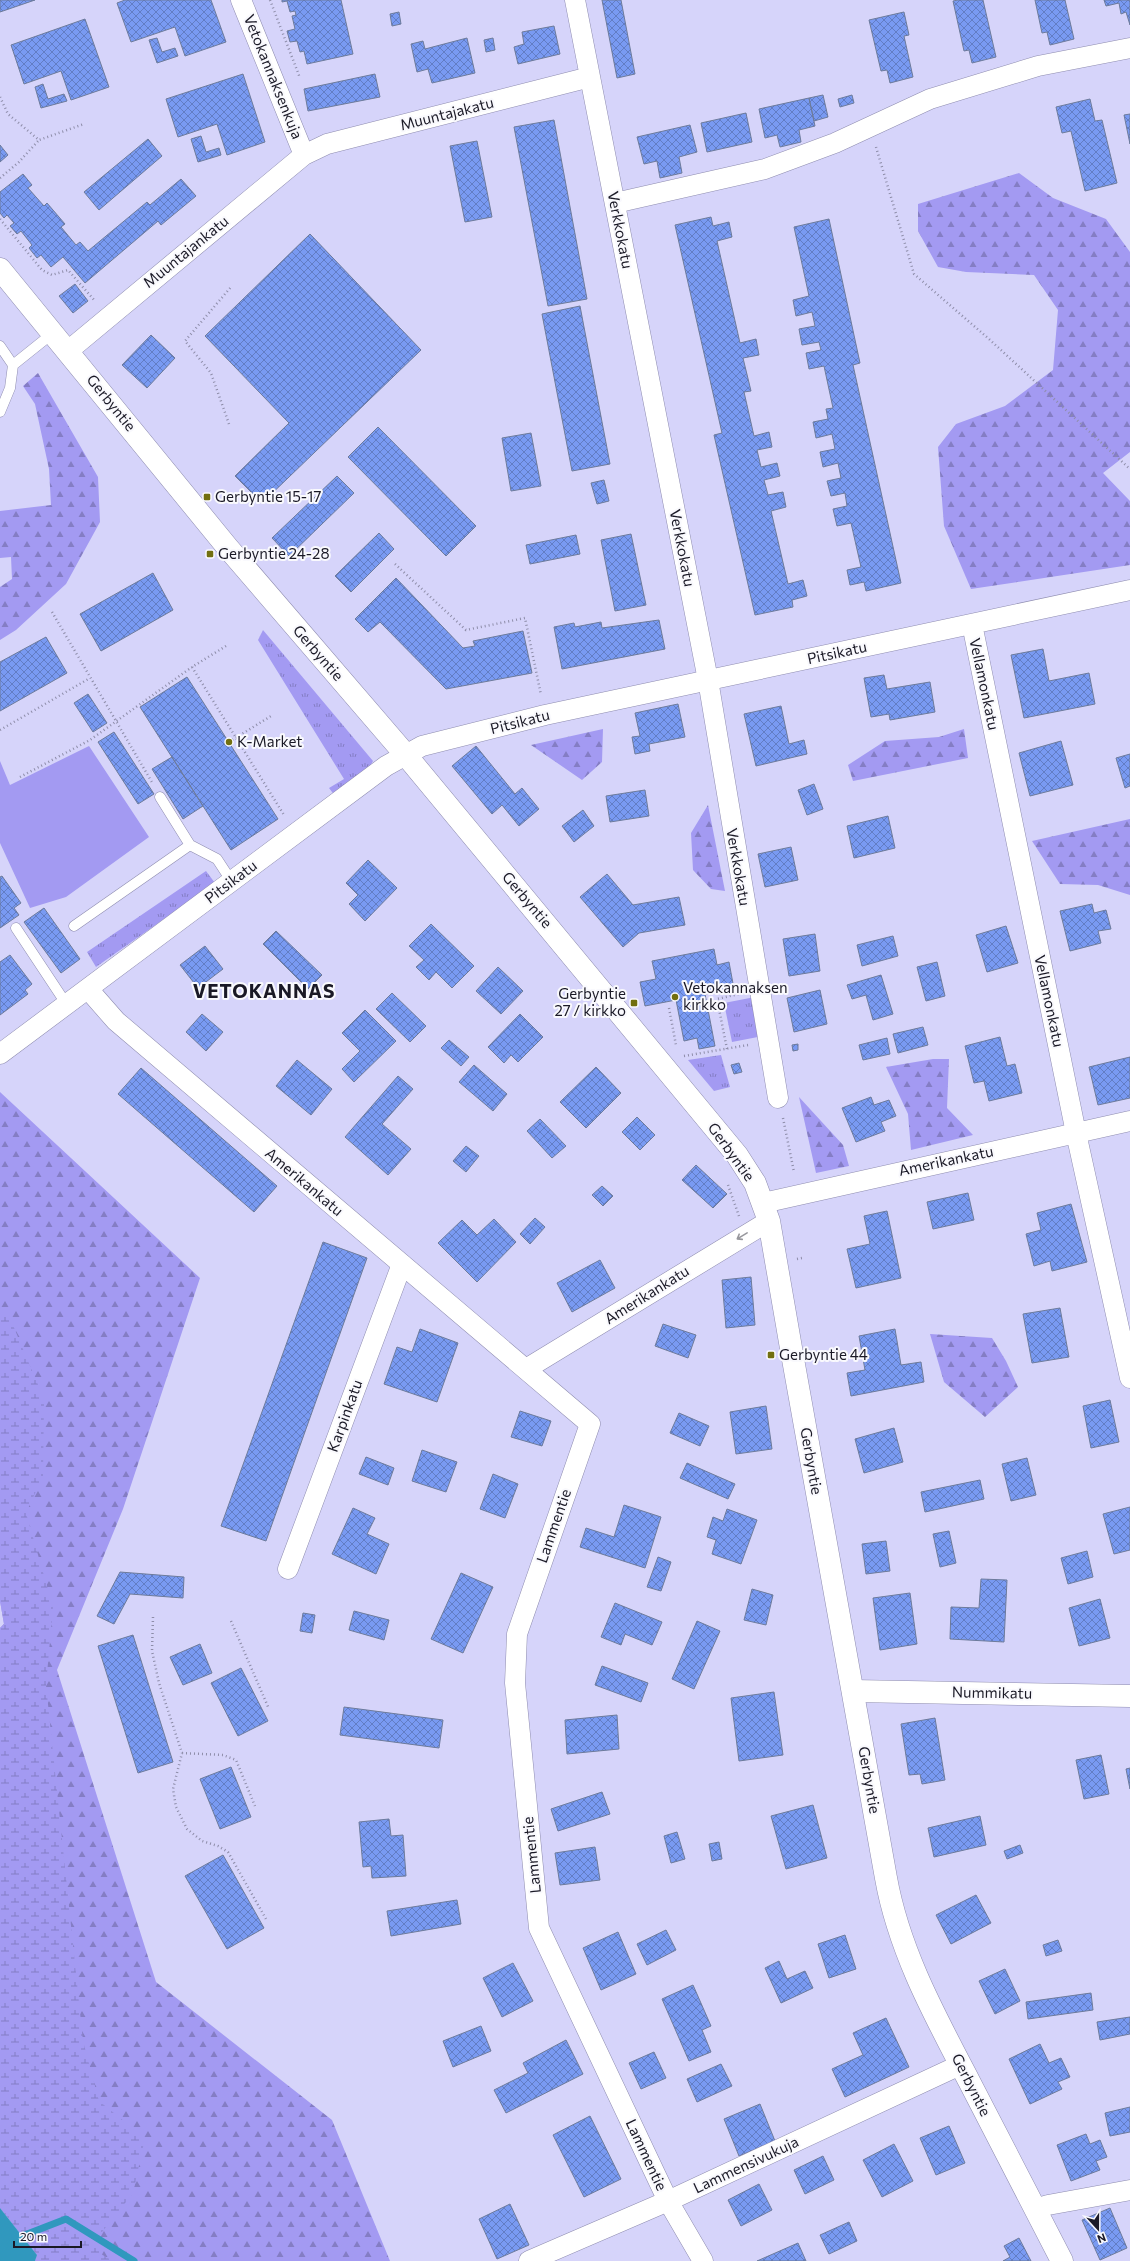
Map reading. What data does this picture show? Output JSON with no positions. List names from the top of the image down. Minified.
{"streets":{"main road":["Gerbyntie","Nummikatu"],"street":["Vetokannaksenkuja","Muuntajakatu","Verkkokatu","Muuntajankatu","Pitsikatu","Vellamonkatu","Amerikankatu","Karpinkatu","Lammentie","Lammensivukuja"]},"crossings":[["Vetokannaksenkuja","Muuntajakatu"],["Vetokannaksenkuja","Muuntajankatu"],["Muuntajakatu","Verkkokatu"],["Muuntajakatu","Muuntajankatu"],["Verkkokatu","Pitsikatu"],["Muuntajankatu","Gerbyntie"],["Gerbyntie","Pitsikatu"],["Gerbyntie","Amerikankatu"],["Gerbyntie","Nummikatu"],["Gerbyntie","Lammensivukuja"],["Pitsikatu","Vellamonkatu"],["Pitsikatu","Amerikankatu"],["Vellamonkatu","Amerikankatu"],["Amerikankatu","Karpinkatu"],["Amerikankatu","Lammentie"],["Lammentie","Lammensivukuja"]],"districts":["VETOKANNAS"],"places":{"transit":["Gerbyntie 15-17","Gerbyntie 24-28","Gerbyntie 27 / kirkko","Gerbyntie 44"],"other":["K-Market","Vetokannaksen kirkko"]},"scale_bar":"20 m","north":"bottom"}
